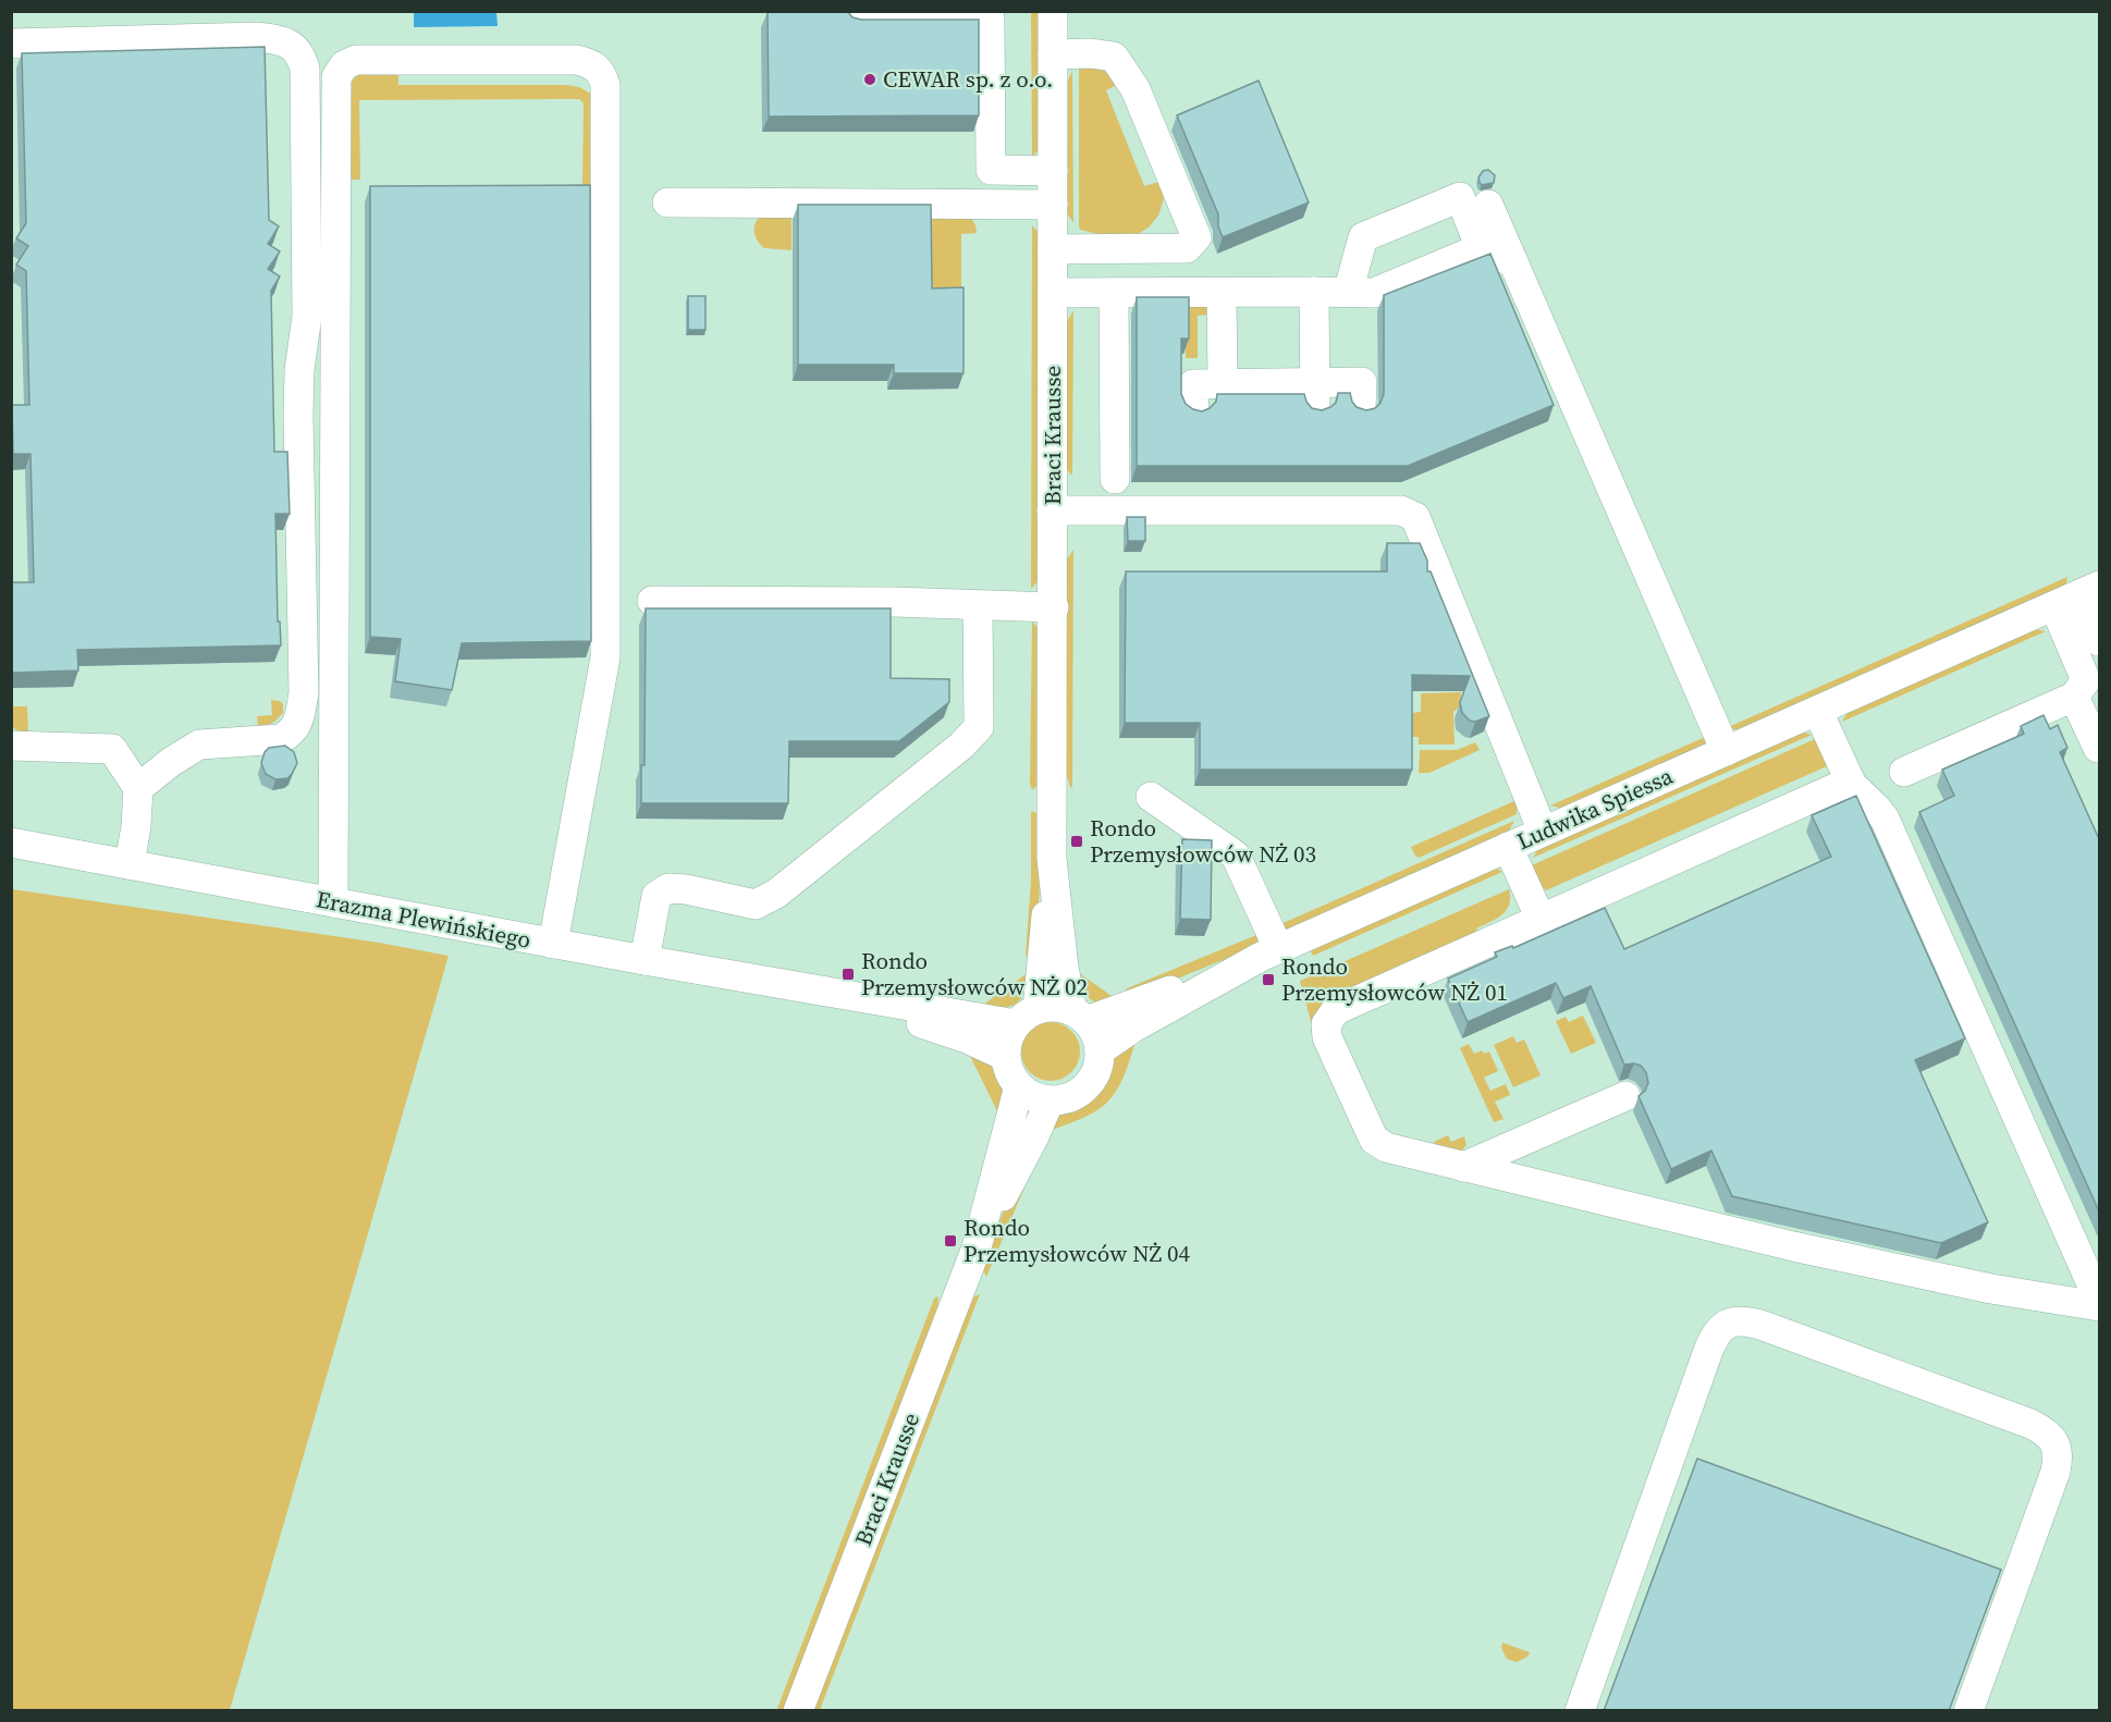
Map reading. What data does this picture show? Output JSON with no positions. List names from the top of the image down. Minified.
{"streets":{"street":["Braci Krausse","Ludwika Spiessa","Erazma Plewińskiego"]},"crossings":[["Braci Krausse","Ludwika Spiessa"],["Braci Krausse","Erazma Plewińskiego"],["Ludwika Spiessa","Erazma Plewińskiego"]],"places":{"other":["CEWAR sp. z o.o."],"transit":["Rondo Przemysłowców NŻ 03","Rondo Przemysłowców NŻ 02","Rondo Przemysłowców NŻ 01","Rondo Przemysłowców NŻ 04"]}}
